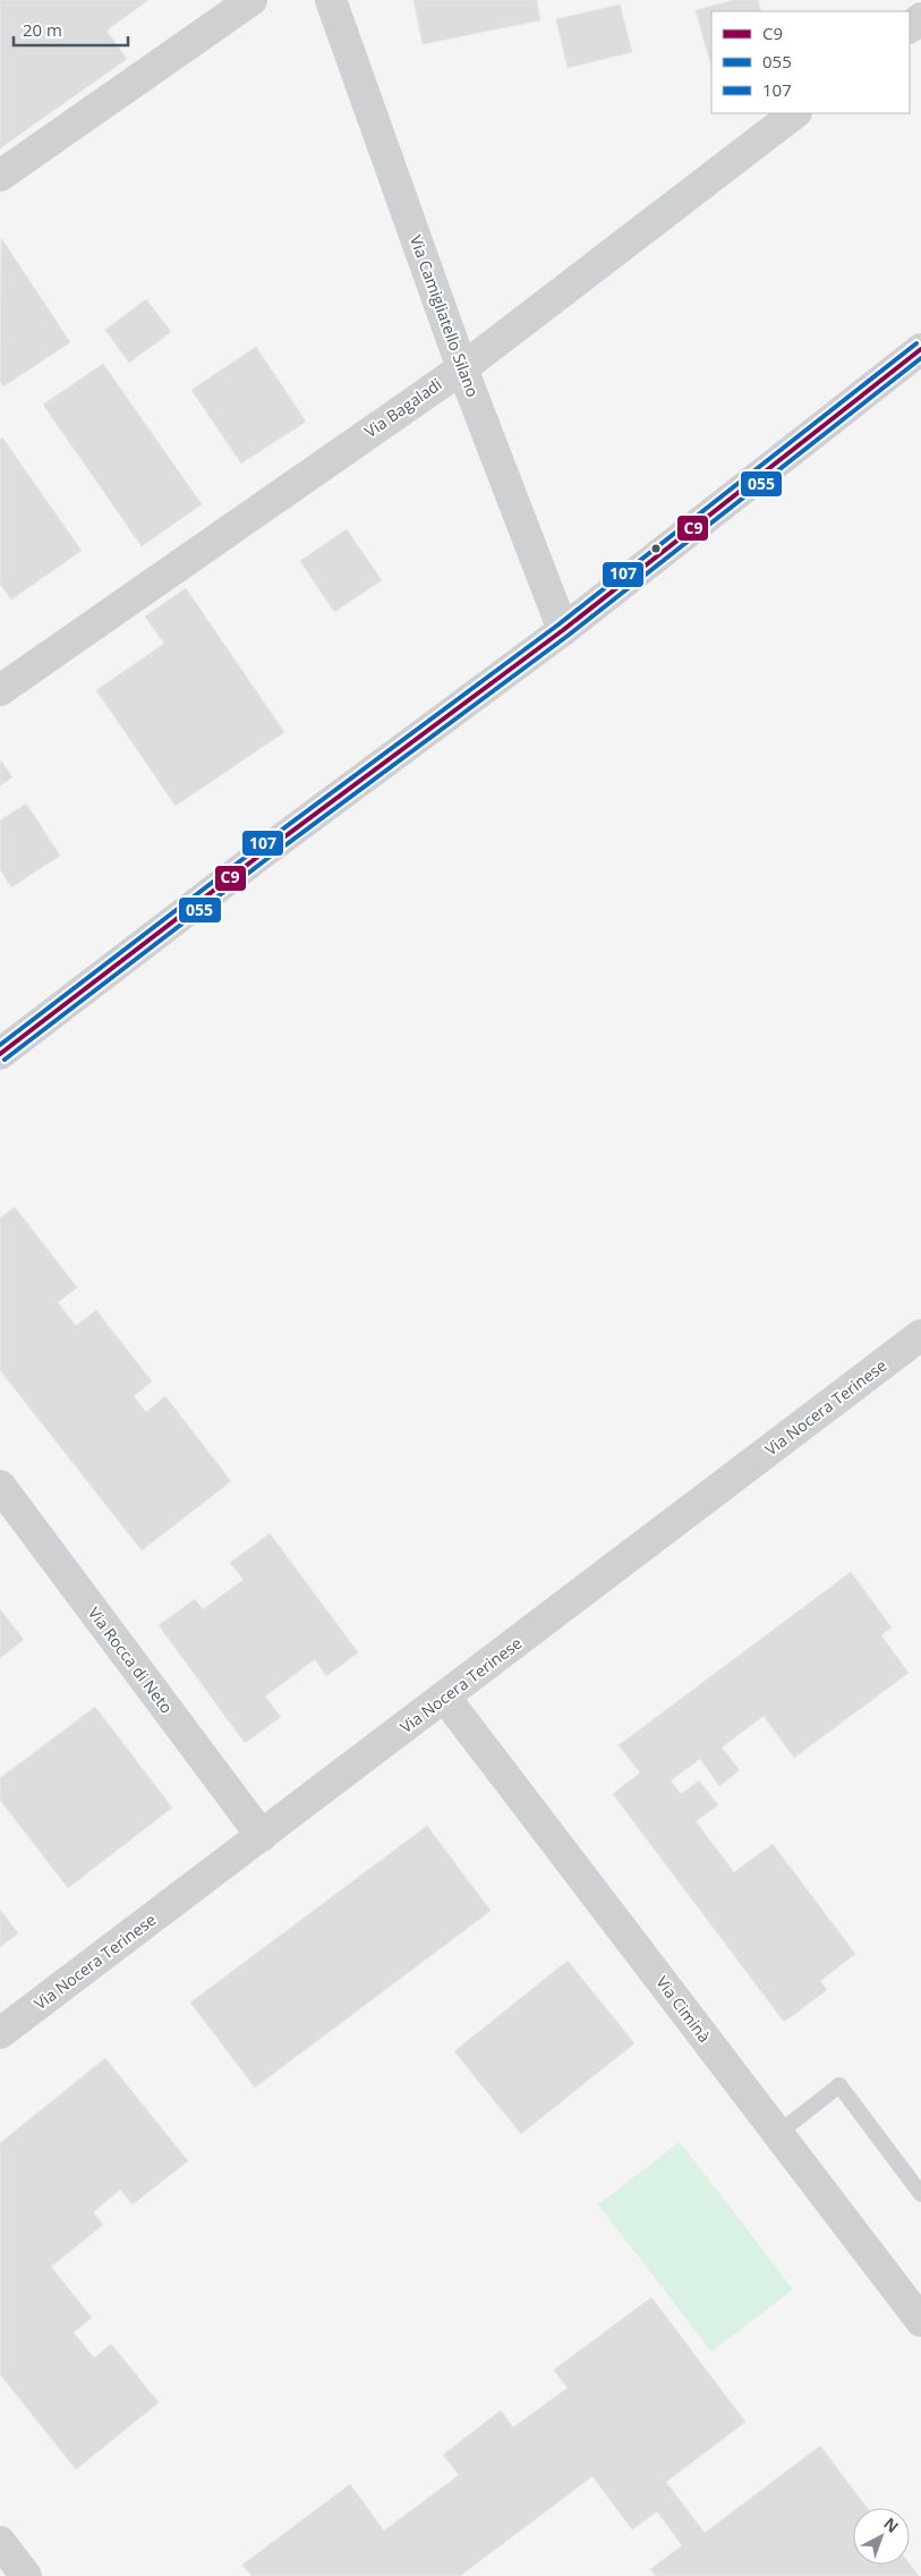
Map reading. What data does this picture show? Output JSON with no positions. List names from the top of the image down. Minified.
{"streets":{"street":["Via Camigliatello Silano","Via Bagaladi","Via Nocera Terinese","Via Rocca di Neto","Via Ciminà"]},"crossings":[["Via Camigliatello Silano","Via Bagaladi"],["Via Nocera Terinese","Via Rocca di Neto"],["Via Nocera Terinese","Via Ciminà"]],"lines":["transit line 107","transit line C9","transit line 055"],"legend":["C9","055","107"],"scale_bar":"20 m","north":"top right"}
